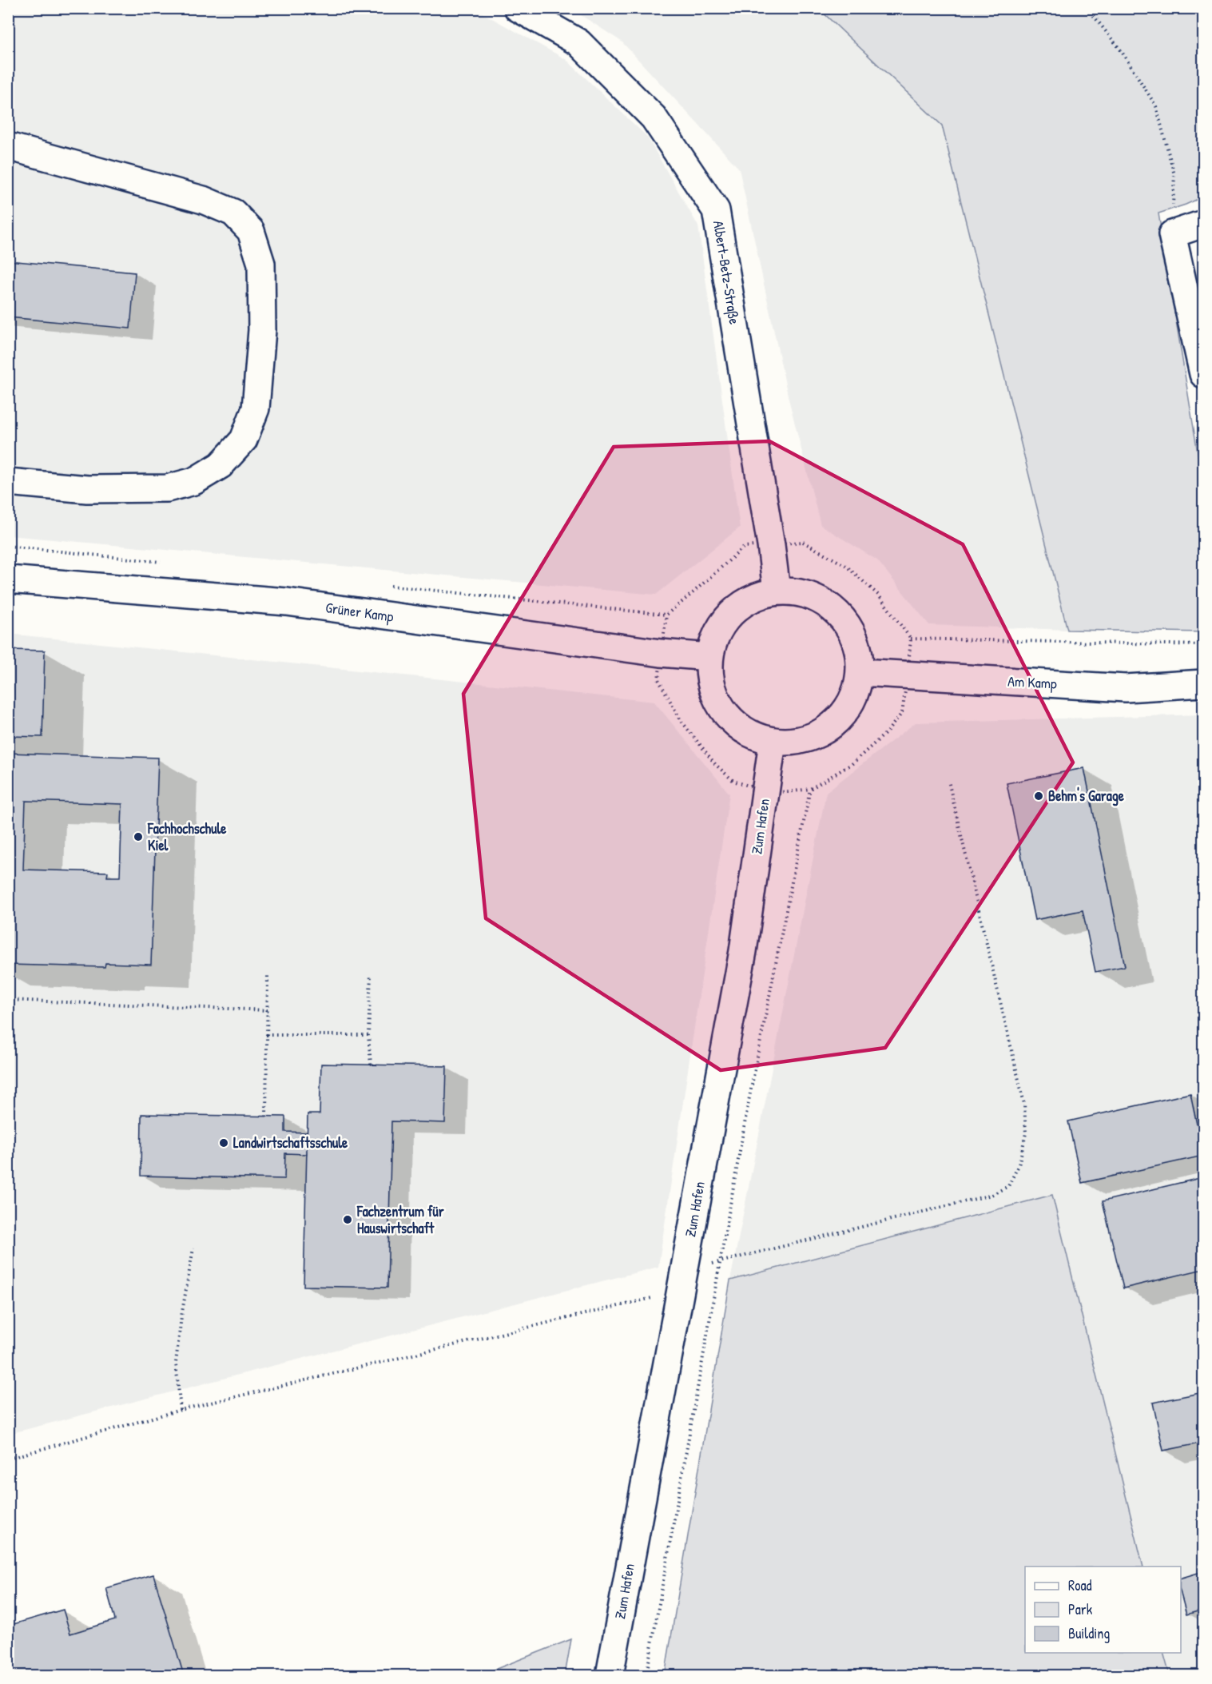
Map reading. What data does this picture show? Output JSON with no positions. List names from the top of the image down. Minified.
{"streets":{"main road":["Albert-Betz-Straße","Grüner Kamp","Am Kamp","Zum Hafen"]},"crossings":[["Albert-Betz-Straße","Grüner Kamp"],["Albert-Betz-Straße","Am Kamp"],["Albert-Betz-Straße","Zum Hafen"],["Grüner Kamp","Am Kamp"],["Grüner Kamp","Zum Hafen"],["Am Kamp","Zum Hafen"]],"places":["Behm's Garage","Fachhochschule Kiel","Landwirtschaftsschule","Fachzentrum für Hauswirtschaft"],"legend":["Road","Park","Building"]}
